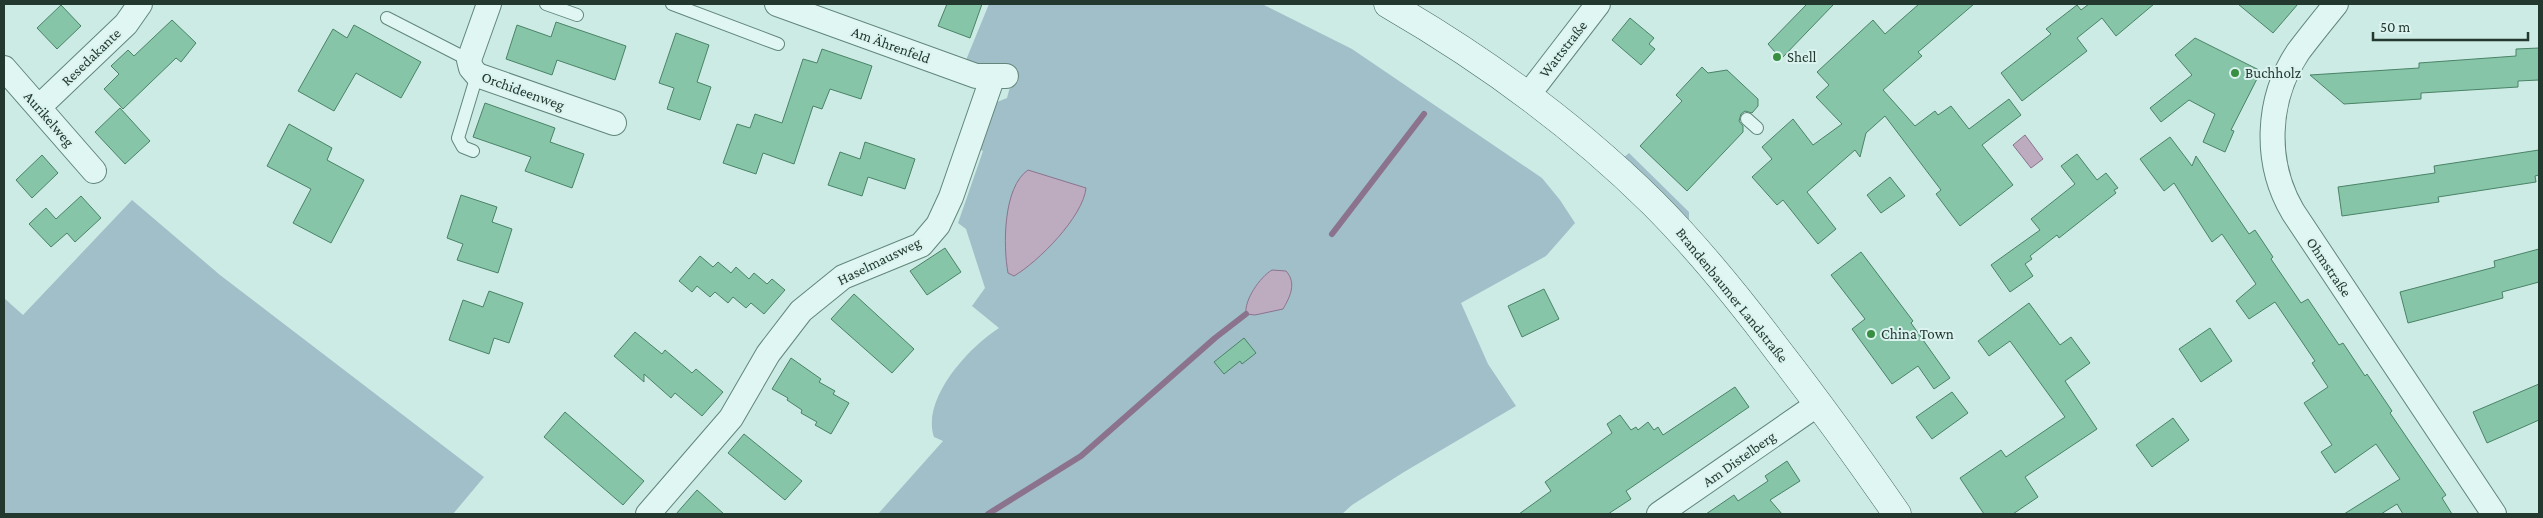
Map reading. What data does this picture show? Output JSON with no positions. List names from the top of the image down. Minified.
{"streets":{"main road":["Brandenbaumer Landstraße"],"street":["Am Ährenfeld","Wattstraße","Resedakante","Orchideenweg","Aurikelweg","Haselmausweg","Ohmstraße","Am Distelberg"]},"crossings":[["Am Ährenfeld","Haselmausweg"],["Wattstraße","Brandenbaumer Landstraße"],["Resedakante","Aurikelweg"],["Brandenbaumer Landstraße","Am Distelberg"]],"places":["Shell","Buchholz","China Town"],"scale_bar":"50 m"}
